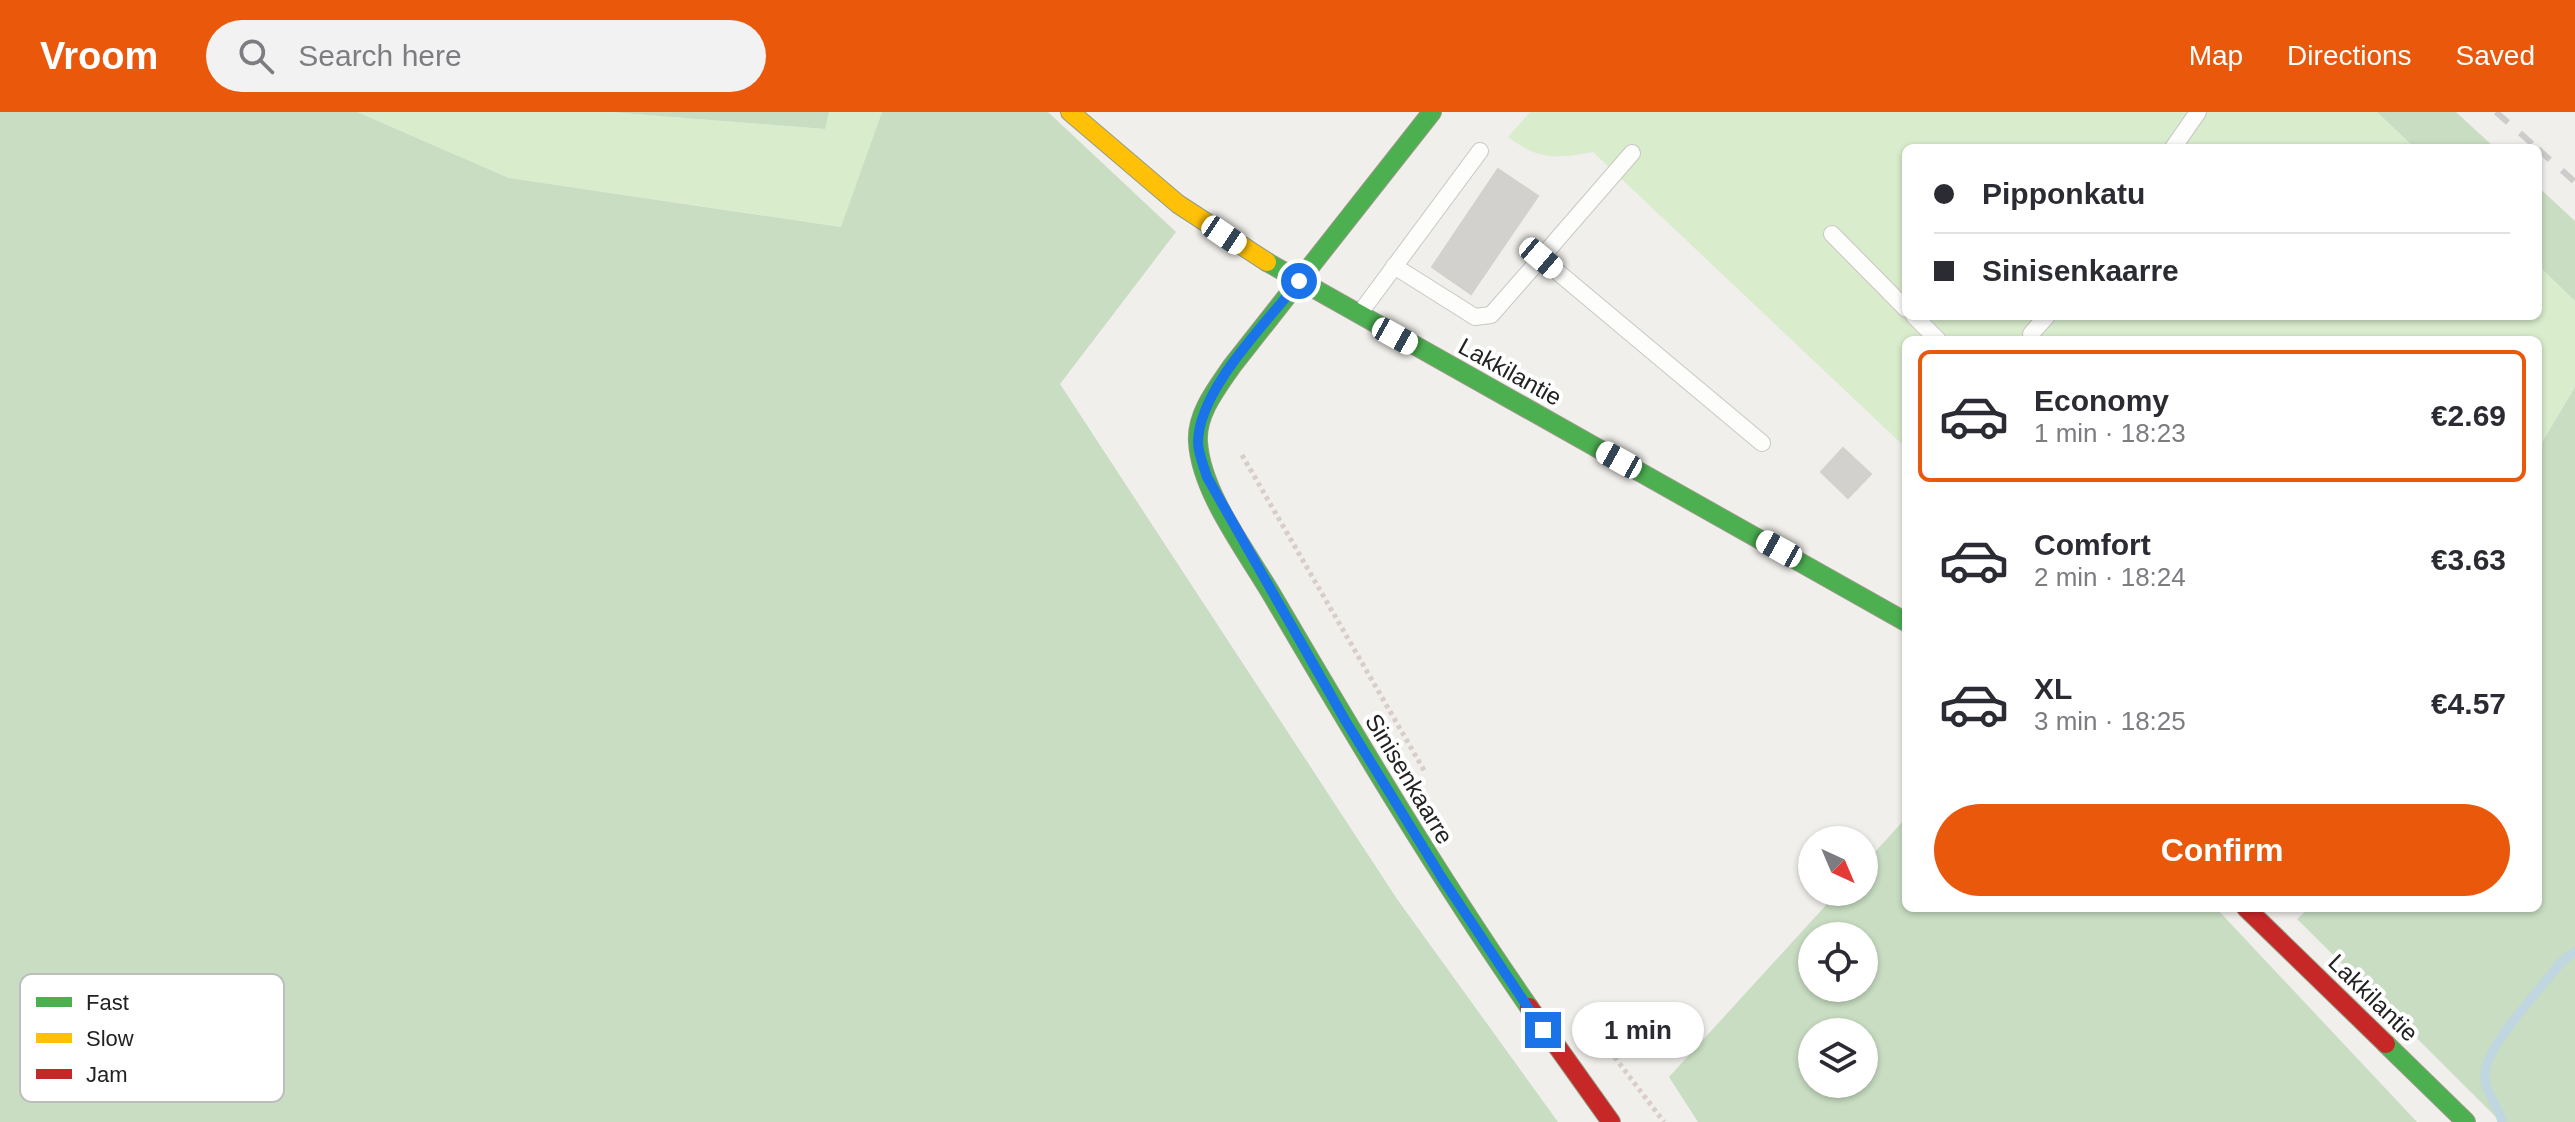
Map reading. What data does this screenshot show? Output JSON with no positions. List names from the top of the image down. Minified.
{"streets":{"street":["Lakkilantie","Sinisenkaarre"]},"crossings":[["Lakkilantie","Sinisenkaarre"]],"legend":["Fast","Slow","Jam"],"north":"bottom right","page":{"header":"Vroom","search":"Search here","nav":["Map","Directions","Saved"],"banner":["Pipponkatu","Sinisenkaarre"],"list":[{"name":"Economy","note":"1 min · 18:23","value":"€2.69"},{"name":"Comfort","note":"2 min · 18:24","value":"€3.63"},{"name":"XL","note":"3 min · 18:25","value":"€4.57"}],"buttons":"Confirm","bubble":"1 min"}}
